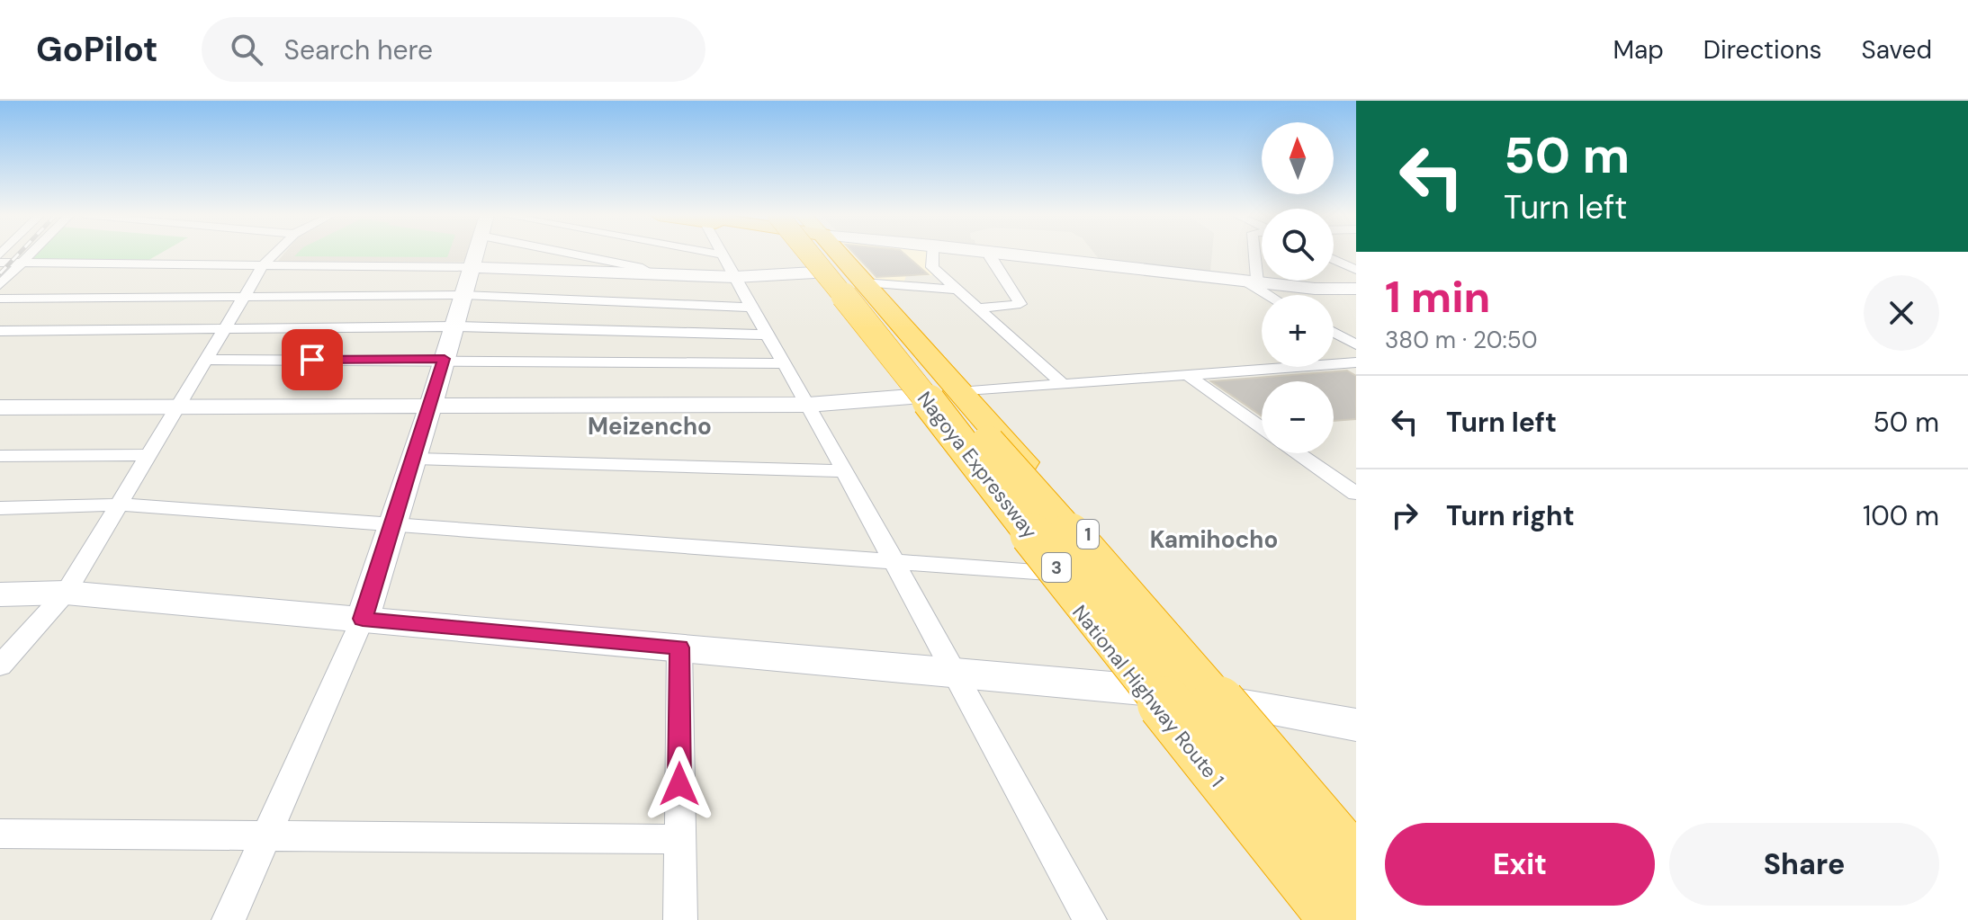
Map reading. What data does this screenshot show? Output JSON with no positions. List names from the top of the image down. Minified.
{"streets":{"highway":["Nagoya Expressway","1","3","National Highway Route 1"]},"districts":["Meizencho","Kamihocho"],"north":"top","page":{"header":"GoPilot","search":"Search here","nav":["Map","Directions","Saved"],"turn":["50 m","Turn left"],"map_buttons":["+","−"],"heading":["1 min","380 m · 20:50"],"list":[{"name":"Turn left","value":"50 m"},{"name":"Turn right","value":"100 m"}],"buttons":["Exit","Share"]}}
